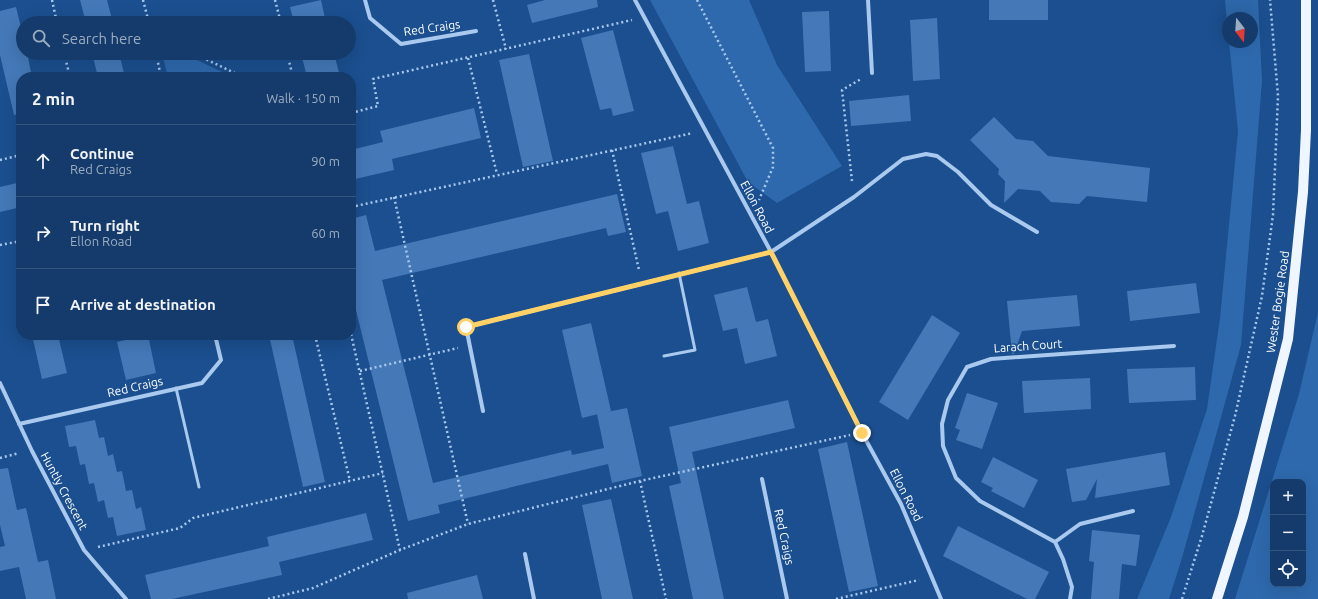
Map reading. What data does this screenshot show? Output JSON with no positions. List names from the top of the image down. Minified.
{"streets":{"main road":["Wester Bogie Road"],"street":["Red Craigs","Ellon Road","Larach Court","Huntly Crescent"]},"crossings":[["Red Craigs","Huntly Crescent"]],"north":"bottom","page":{"search":"Search here","heading":["2 min","Walk · 150 m"],"list":[["Continue","Red Craigs","90 m"],["Turn right","Ellon Road","60 m"],"Arrive at destination"],"map_buttons":["+","−"]}}
